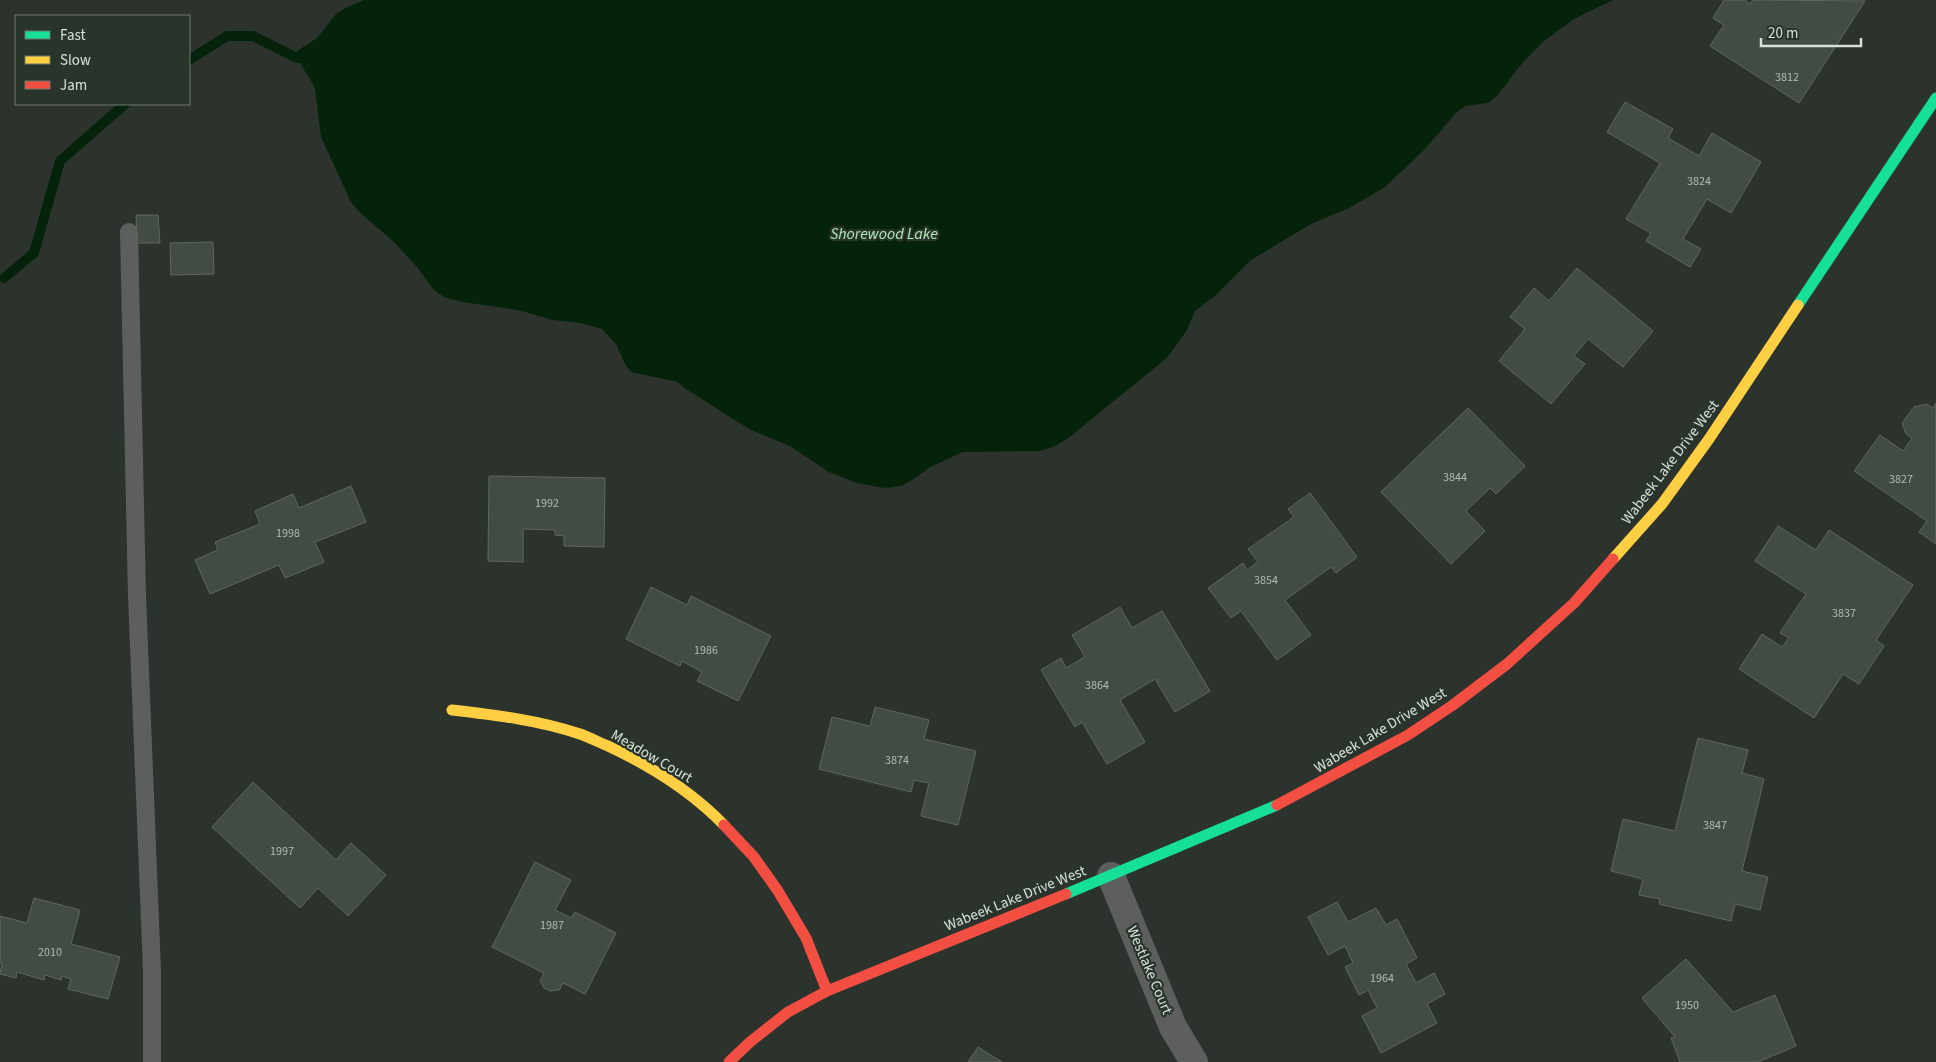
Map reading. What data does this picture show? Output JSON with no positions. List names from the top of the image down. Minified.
{"streets":{"street":["Wabeek Lake Drive West","Meadow Court","Westlake Court"]},"crossings":[["Wabeek Lake Drive West","Meadow Court"],["Wabeek Lake Drive West","Westlake Court"]],"water":["Shorewood Lake"],"house_numbers":["3812","3824","3844","3827","1992","1998","3854","3837","1986","3864","3874","3847","1997","1987","2010","1964","1950"],"legend":["Fast","Slow","Jam"],"scale_bar":"20 m"}
